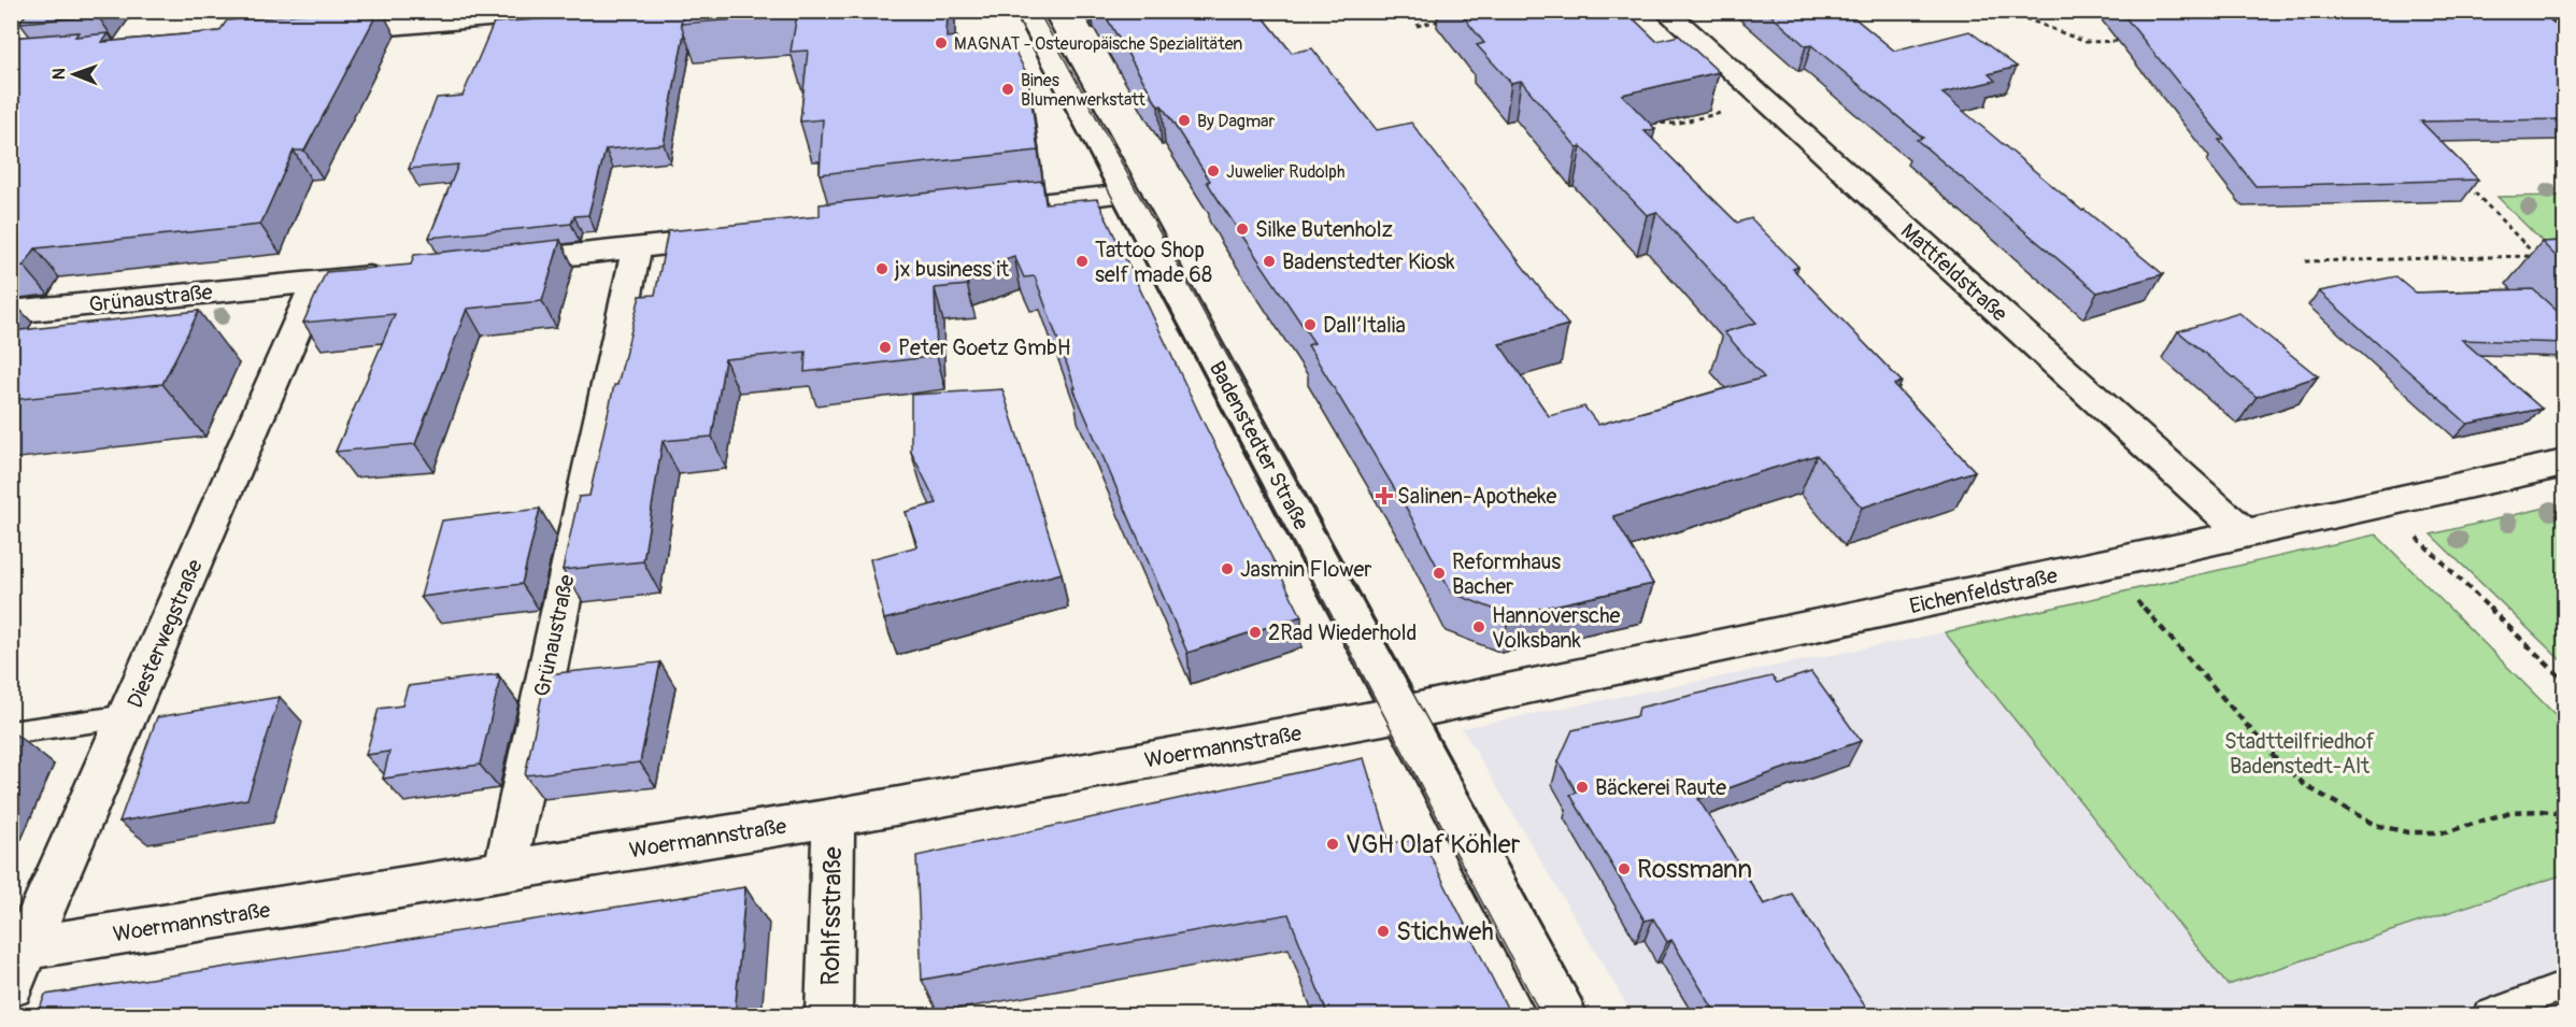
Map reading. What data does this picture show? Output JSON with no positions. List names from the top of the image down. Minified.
{"streets":{"street":["Mattfeldstraße","Grünaustraße","Badenstedter Straße","Eichenfeldstraße","Diesterwegstraße","Woermannstraße","Rohlfsstraße"]},"crossings":[["Mattfeldstraße","Eichenfeldstraße"],["Grünaustraße","Diesterwegstraße"],["Grünaustraße","Woermannstraße"],["Badenstedter Straße","Eichenfeldstraße"],["Badenstedter Straße","Woermannstraße"],["Eichenfeldstraße","Woermannstraße"],["Diesterwegstraße","Woermannstraße"],["Woermannstraße","Rohlfsstraße"]],"parks":["Stadtteilfriedhof Badenstedt-Alt"],"places":{"other":["MAGNAT - Osteuropäische Spezialitäten","Bines Blumenwerkstatt","By Dagmar","Juwelier Rudolph","Silke Butenholz","Tattoo Shop self made 68","Badenstedter Kiosk","jx business it","Dall’Italia","Peter Goetz GmbH","Jasmin Flower","Reformhaus Bacher","Hannoversche Volksbank","2Rad Wiederhold","Bäckerei Raute","VGH Olaf Köhler","Rossmann","Stichweh"],"health":["Salinen-Apotheke"]},"north":"left"}
